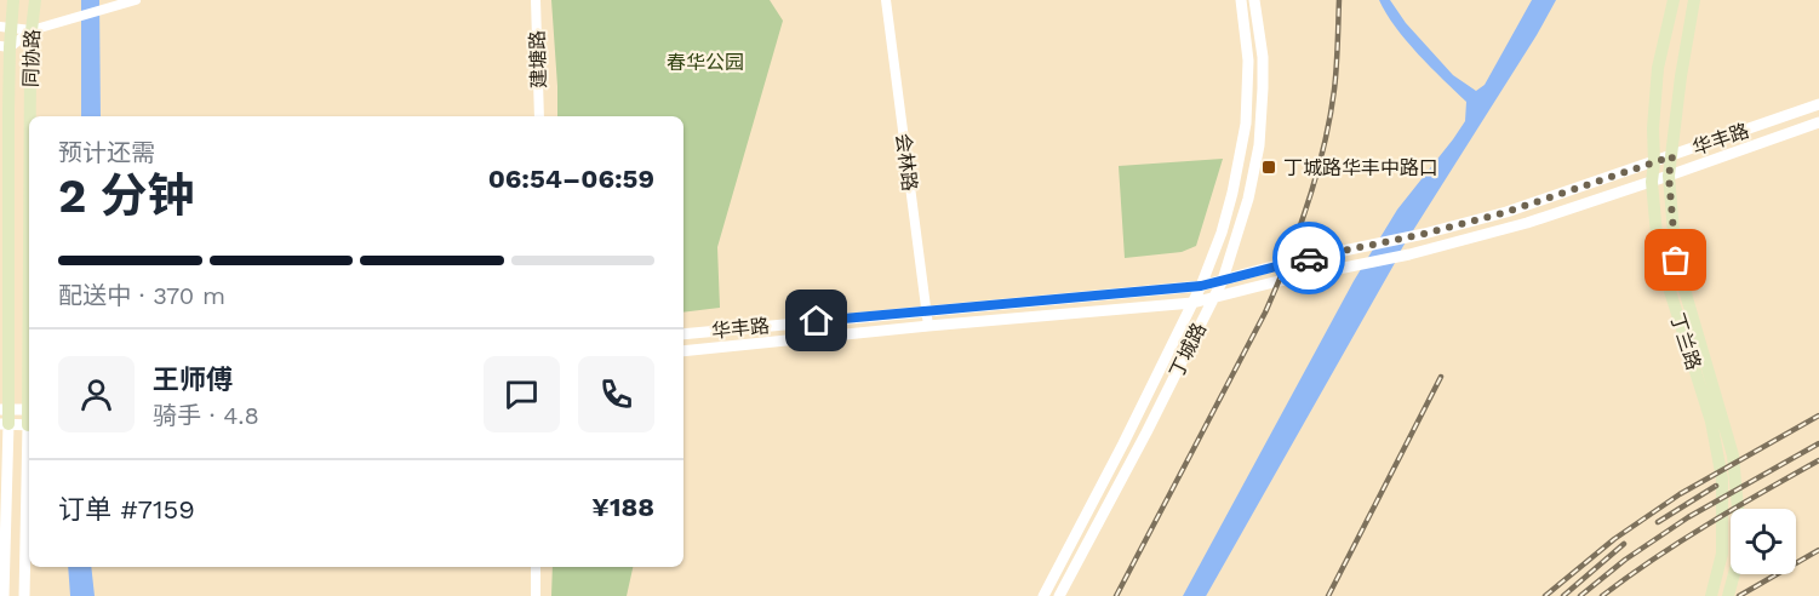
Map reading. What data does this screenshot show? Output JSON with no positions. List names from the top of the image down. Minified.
{"streets":{"main road":["同协路","华丰路","丁兰路","丁城路"],"street":["建塘路","会林路"]},"crossings":[["华丰路","会林路"],["华丰路","丁兰路"],["华丰路","丁城路"]],"parks":["春华公园"],"places":{"transit":["丁城路华丰中路口"]},"page":{"heading":["2 分钟","预计还需","06:54–06:59"],"panel":["王师傅","骑手 · 4.8","订单 #7159","¥188"],"bar":"配送中 · 370 m"}}
